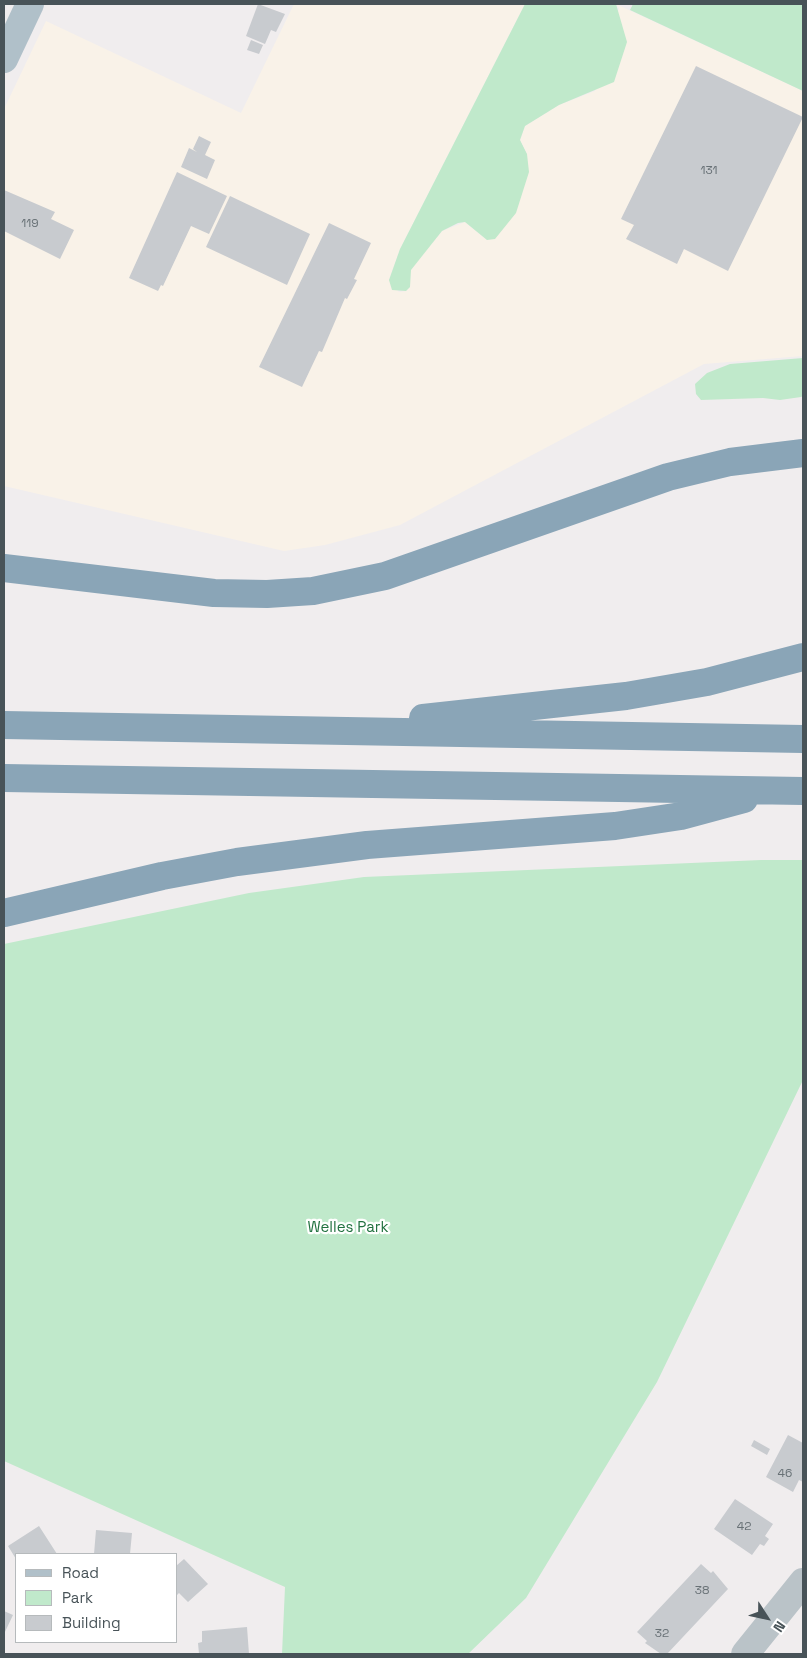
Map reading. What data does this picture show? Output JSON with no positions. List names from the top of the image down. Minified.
{"parks":["Welles Park"],"house_numbers":["131","119","46","42","38","32"],"legend":["Road","Park","Building"],"north":"bottom right"}
